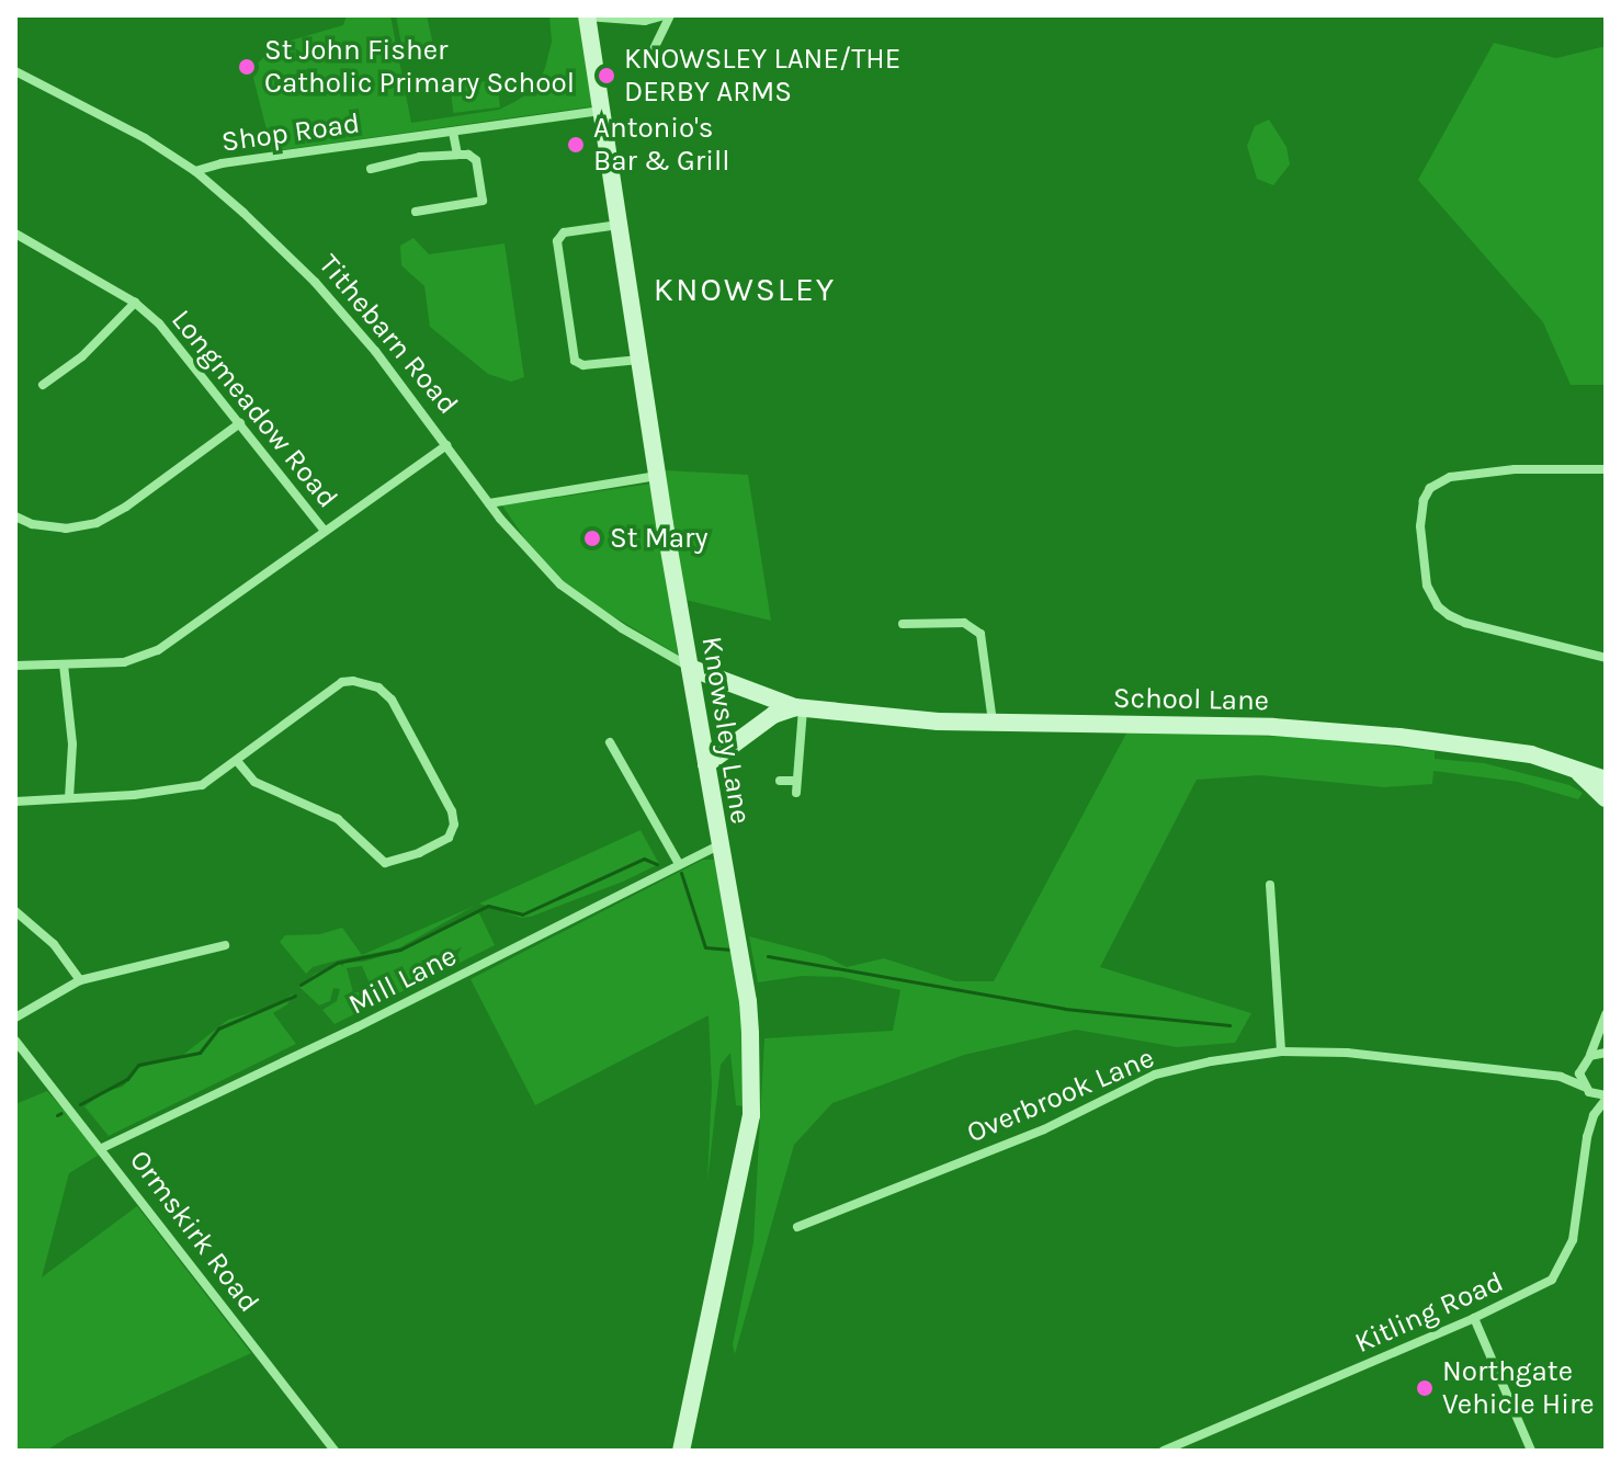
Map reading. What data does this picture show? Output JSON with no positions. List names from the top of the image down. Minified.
{"streets":{"main road":["School Lane","Knowsley Lane"],"street":["Shop Road","Tithebarn Road","Longmeadow Road","Mill Lane","Overbrook Lane","Ormskirk Road","Kitling Road"]},"crossings":[["Shop Road","Tithebarn Road"],["Shop Road","Knowsley Lane"],["Tithebarn Road","Longmeadow Road"],["Tithebarn Road","School Lane"],["Tithebarn Road","Knowsley Lane"],["School Lane","Knowsley Lane"],["Knowsley Lane","Mill Lane"],["Mill Lane","Ormskirk Road"],["Overbrook Lane","Kitling Road"]],"districts":["KNOWSLEY"],"places":["St John Fisher Catholic Primary School","KNOWSLEY LANE/THE DERBY ARMS","Antonio's Bar & Grill","St Mary","Northgate Vehicle Hire"]}
